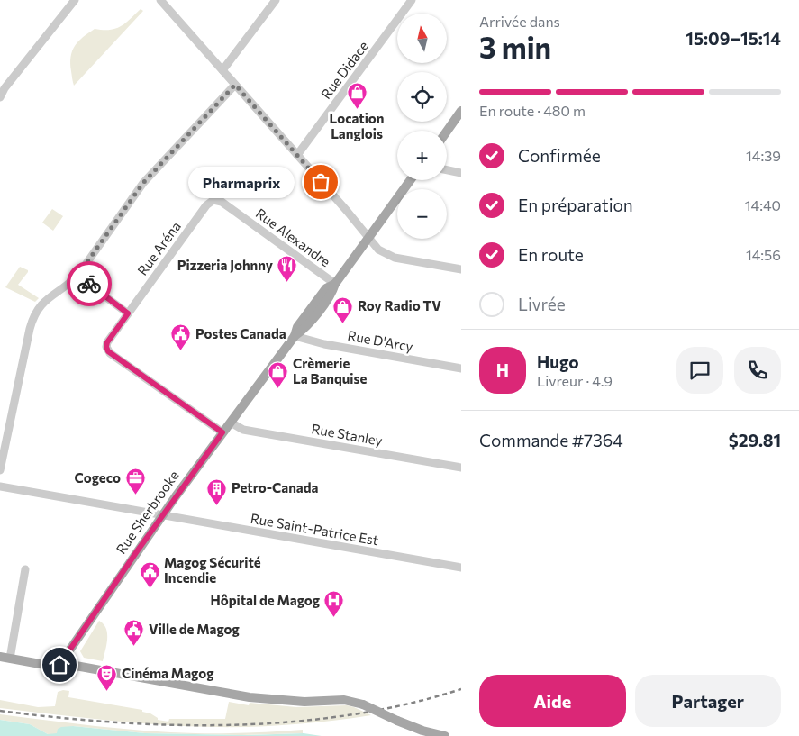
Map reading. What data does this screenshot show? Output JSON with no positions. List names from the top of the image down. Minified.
{"streets":{"main road":["Rue Sherbrooke"],"street":["Rue Didace","Rue Alexandre","Rue Aréna","Rue D'Arcy","Rue Stanley","Rue Saint-Patrice Est"]},"crossings":[["Rue Alexandre","Rue Aréna"],["Rue Alexandre","Rue Sherbrooke"],["Rue Aréna","Rue Sherbrooke"],["Rue D'Arcy","Rue Sherbrooke"],["Rue Stanley","Rue Sherbrooke"],["Rue Sherbrooke","Rue Saint-Patrice Est"]],"places":{"shop":["Location Langlois","Roy Radio TV","Crèmerie La Banquise"],"other":["Pharmaprix"],"restaurant":["Pizzeria Johnny"],"public building":["Postes Canada","Magog Sécurité Incendie","Ville de Magog"],"office":["Cogeco"],"building":["Petro-Canada"],"hospital":["Hôpital de Magog"],"theatre":["Cinéma Magog"]},"north":"top","page":{"heading":["3 min","Arrivée dans","15:09–15:14"],"panel":["Hugo","Livreur · 4.9","Commande #7364","$29.81"],"map_buttons":["+","−"],"bar":"En route · 480 m","list":[["Confirmée","14:39"],["En préparation","14:40"],["En route","14:56"],"Livrée"],"bubble":"Pharmaprix","round":"H","buttons":["Aide","Partager"]}}
